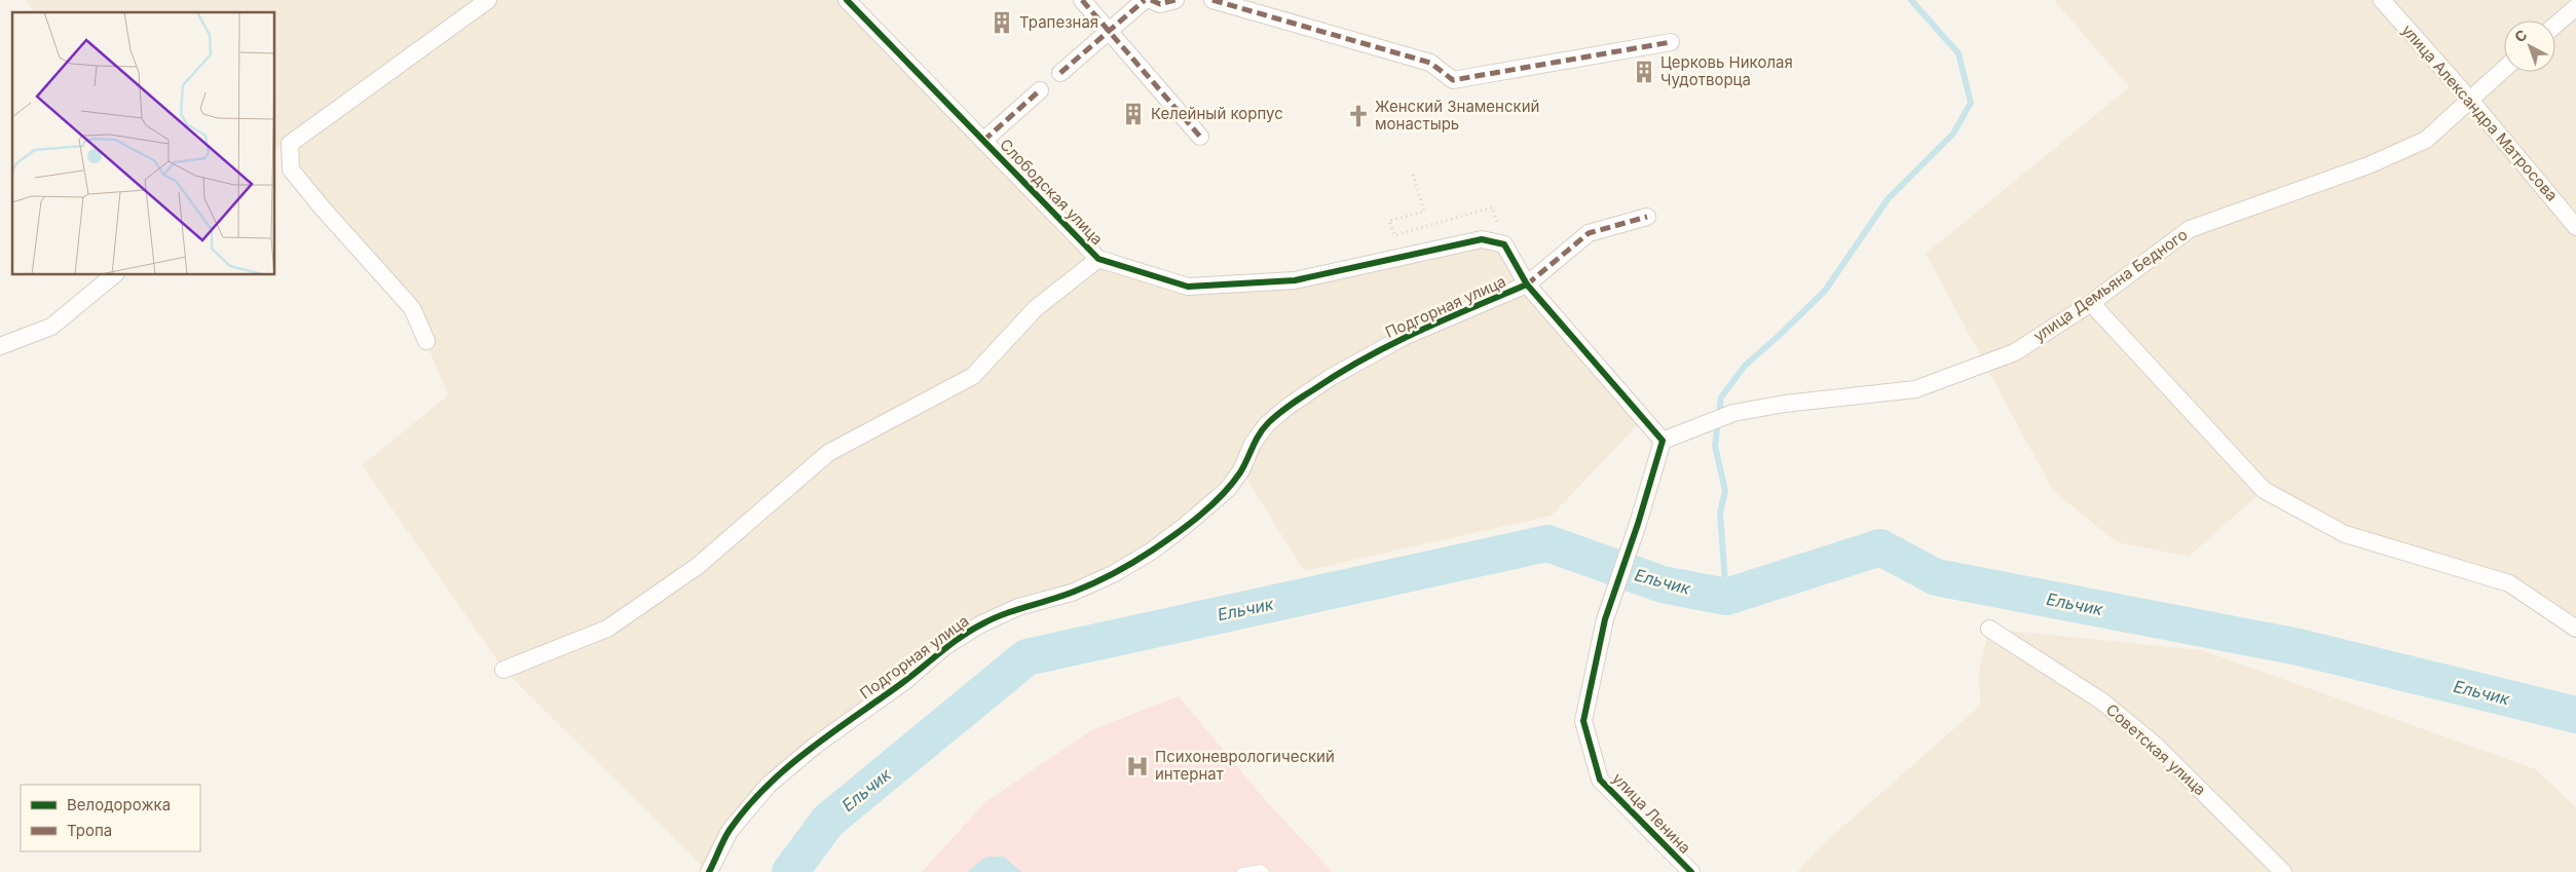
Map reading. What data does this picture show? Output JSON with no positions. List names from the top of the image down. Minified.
{"streets":{"street":["улица Александра Матросова","Слободская улица","улица Демьяна Бедного","Подгорная улица","Советская улица","улица Ленина"]},"crossings":[["улица Александра Матросова","улица Демьяна Бедного"],["улица Демьяна Бедного","улица Ленина"]],"water":["Ельчик"],"places":{"building":["Трапезная","Церковь Николая Чудотворца","Келейный корпус"],"church":["Женский Знаменский монастырь"],"hospital":["Психоневрологический интернат"]},"legend":["Велодорожка","Тропа"],"north":"top left"}
